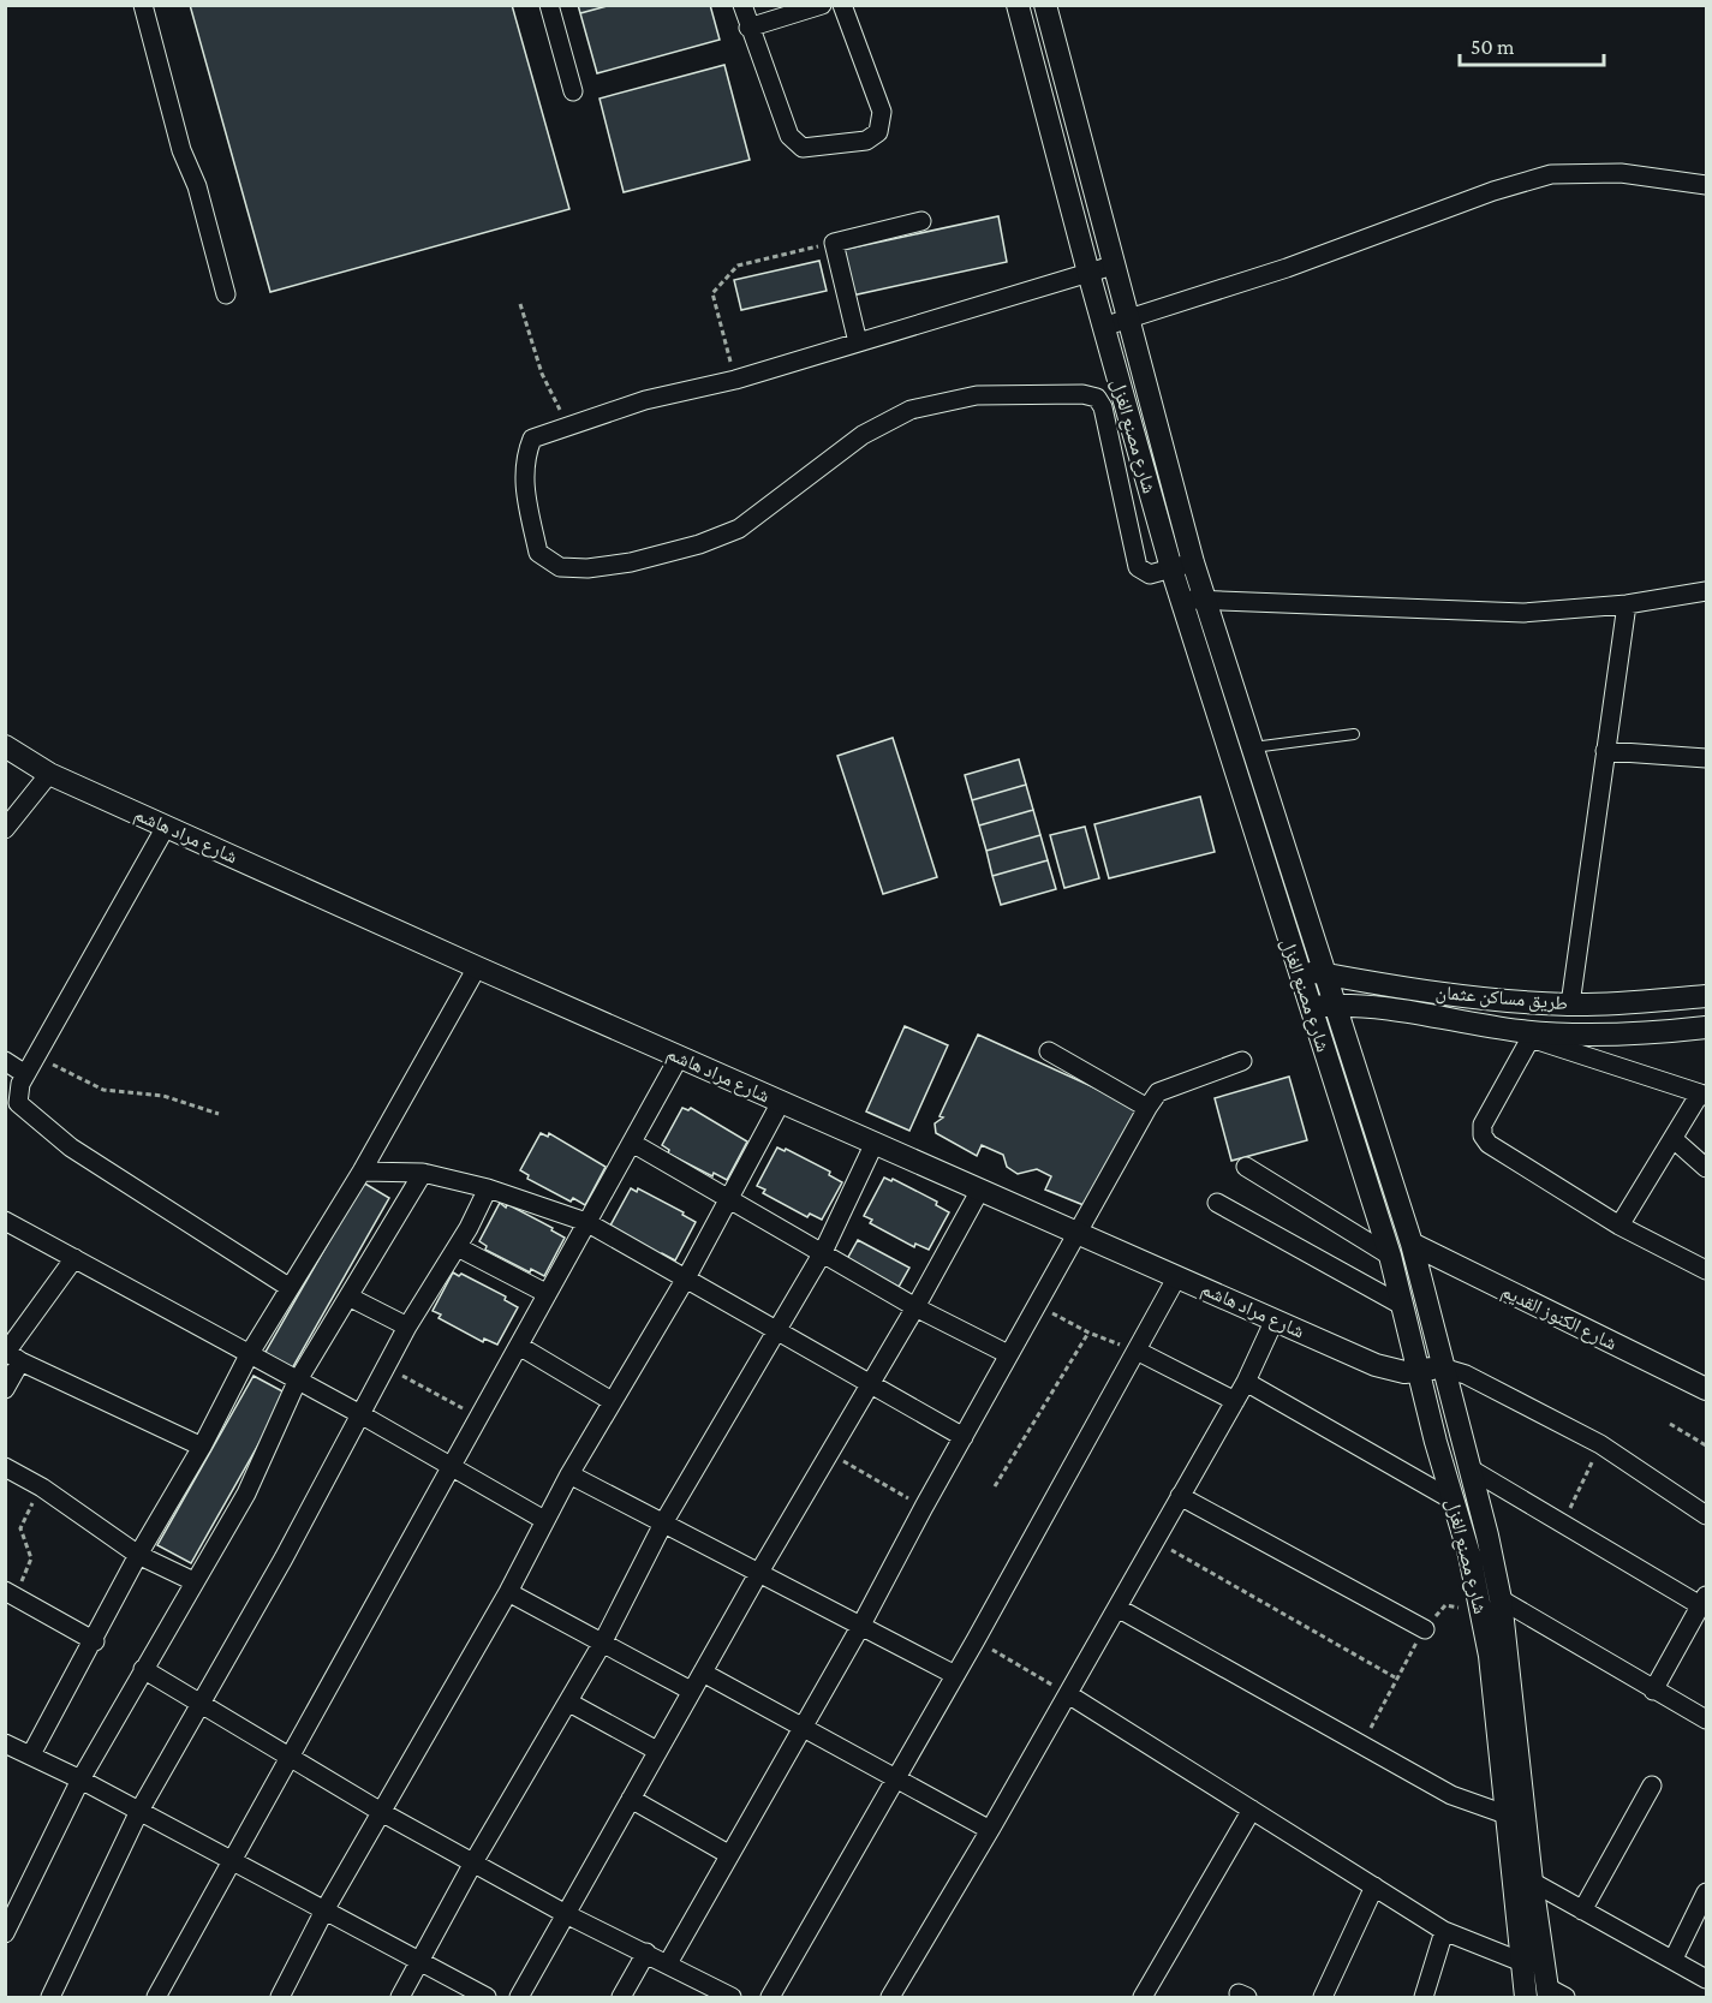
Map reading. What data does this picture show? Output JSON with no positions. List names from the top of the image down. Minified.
{"streets":{"street":["شارع مصنع الغزل","شارع مراد هاشم","طريق مساكن عثمان","شارع الكنوز القديم"]},"crossings":[["شارع مصنع الغزل","شارع مراد هاشم"],["شارع مصنع الغزل","طريق مساكن عثمان"],["شارع مصنع الغزل","شارع الكنوز القديم"]],"scale_bar":"50 m"}
